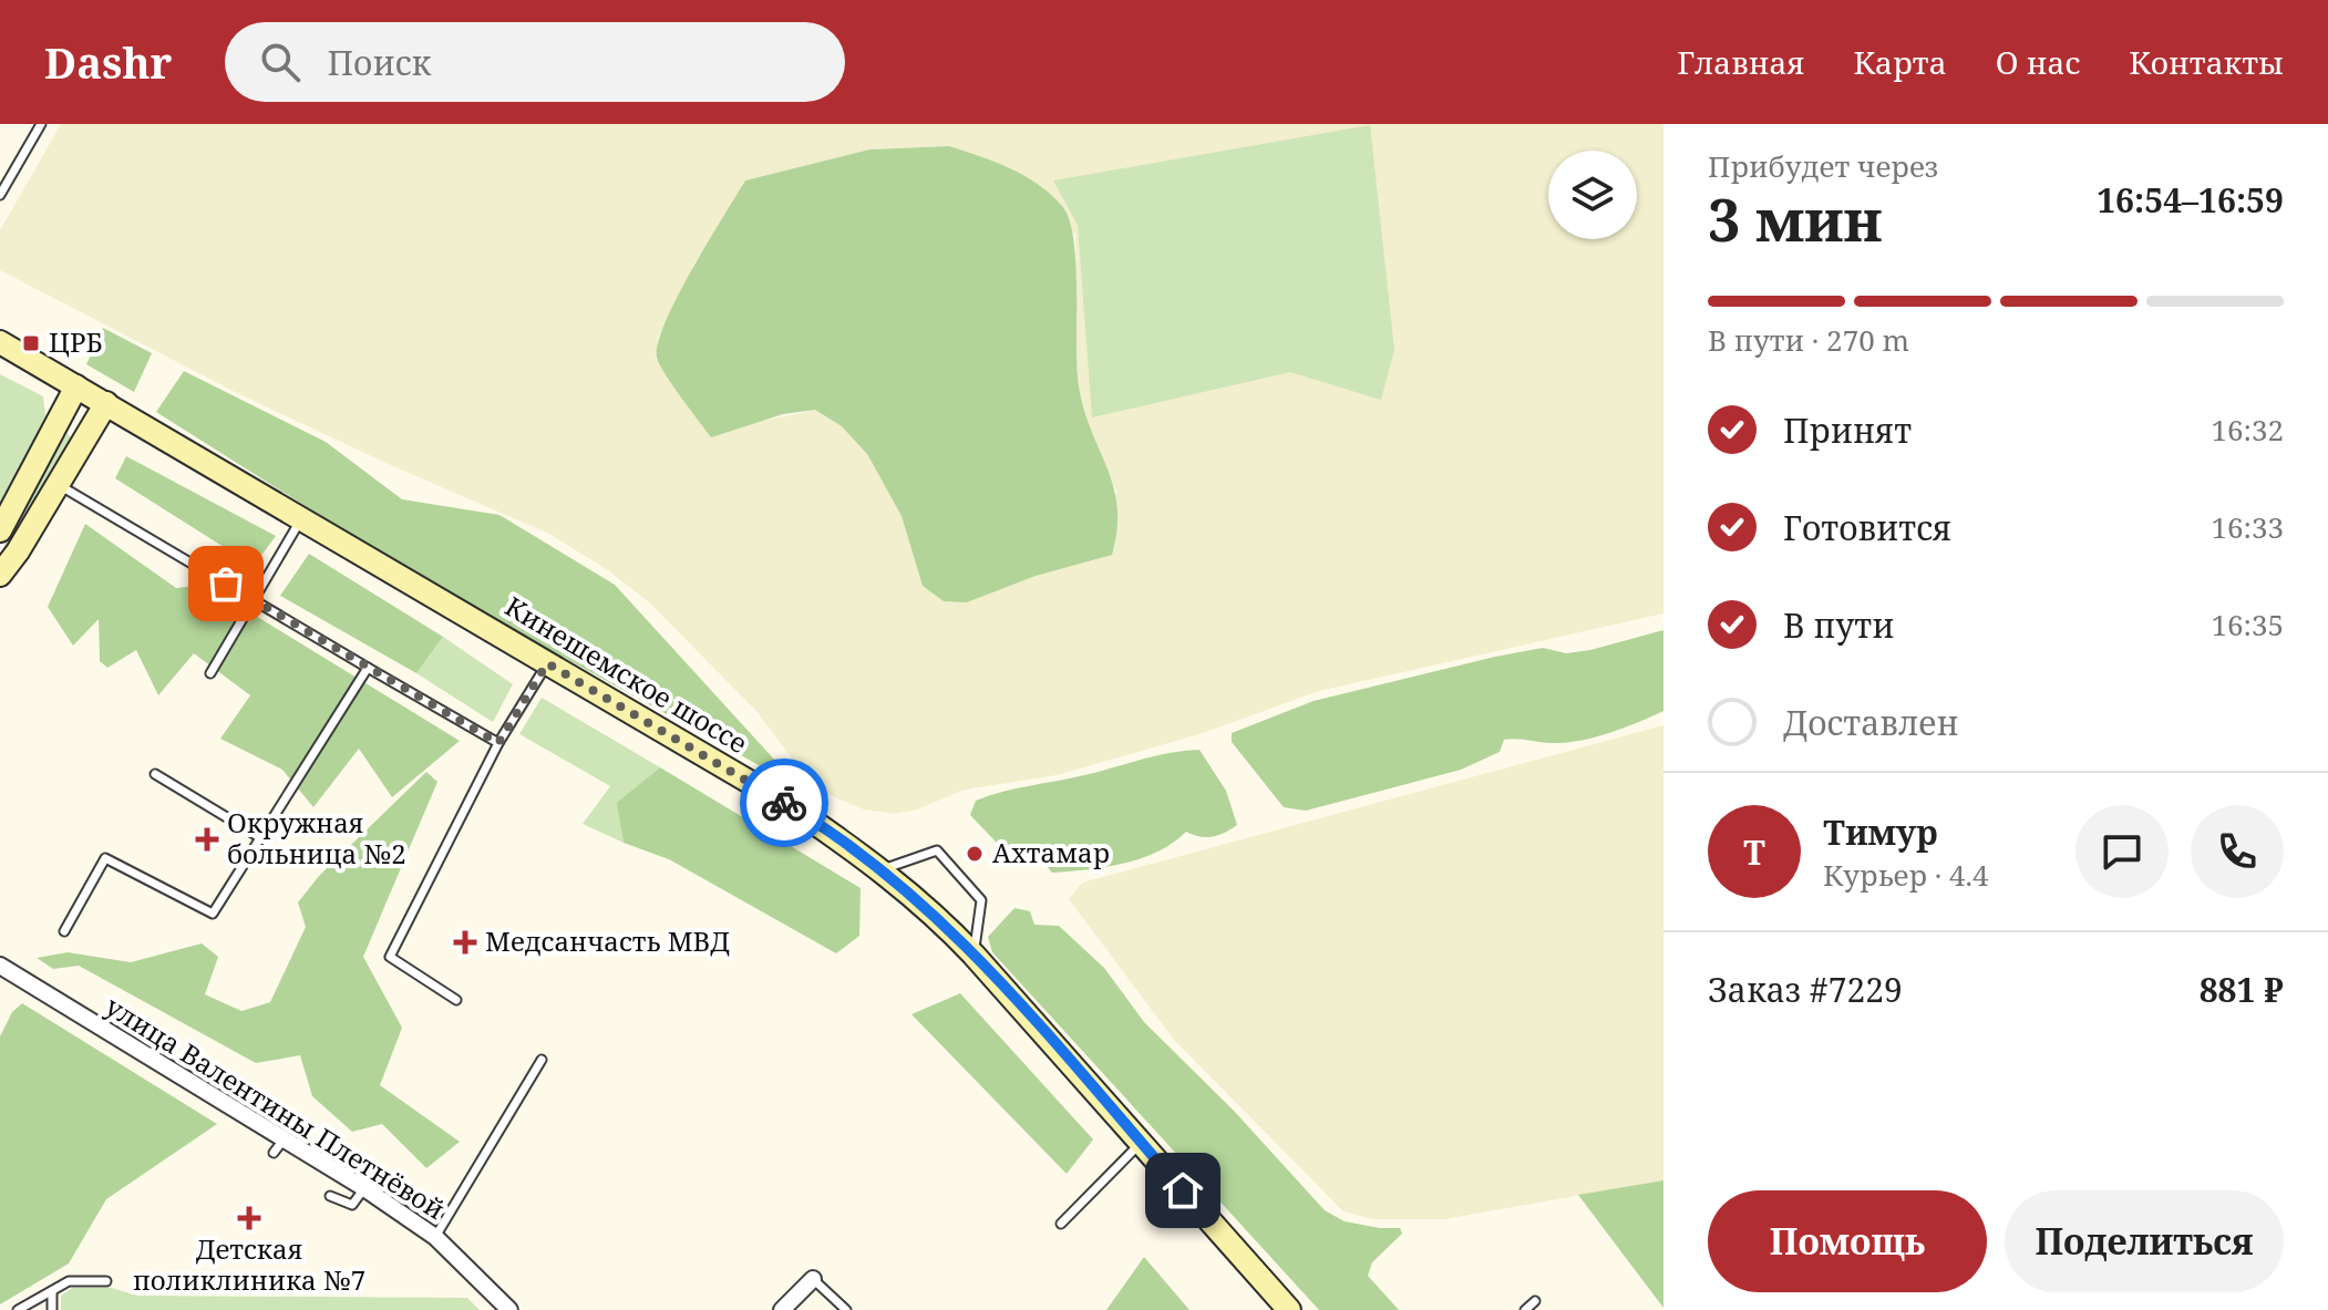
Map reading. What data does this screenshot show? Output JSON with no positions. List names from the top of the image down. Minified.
{"streets":{"main road":["Кинешемское шоссе"],"street":["улица Валентины Плетнёвой"]},"places":{"transit":["ЦРБ"],"health":["Окружная больница №2","Медсанчасть МВД","Детская поликлиника №7"],"other":["Ахтамар"]},"page":{"header":"Dashr","search":"Поиск","nav":["Главная","Карта","О нас","Контакты"],"heading":["3 мин","Прибудет через","16:54–16:59"],"panel":["Тимур","Курьер · 4.4","Заказ #7229","881 ₽"],"bar":"В пути · 270 m","list":[["Принят","16:32"],["Готовится","16:33"],["В пути","16:35"],"Доставлен"],"round":"Т","buttons":["Помощь","Поделиться"]}}
